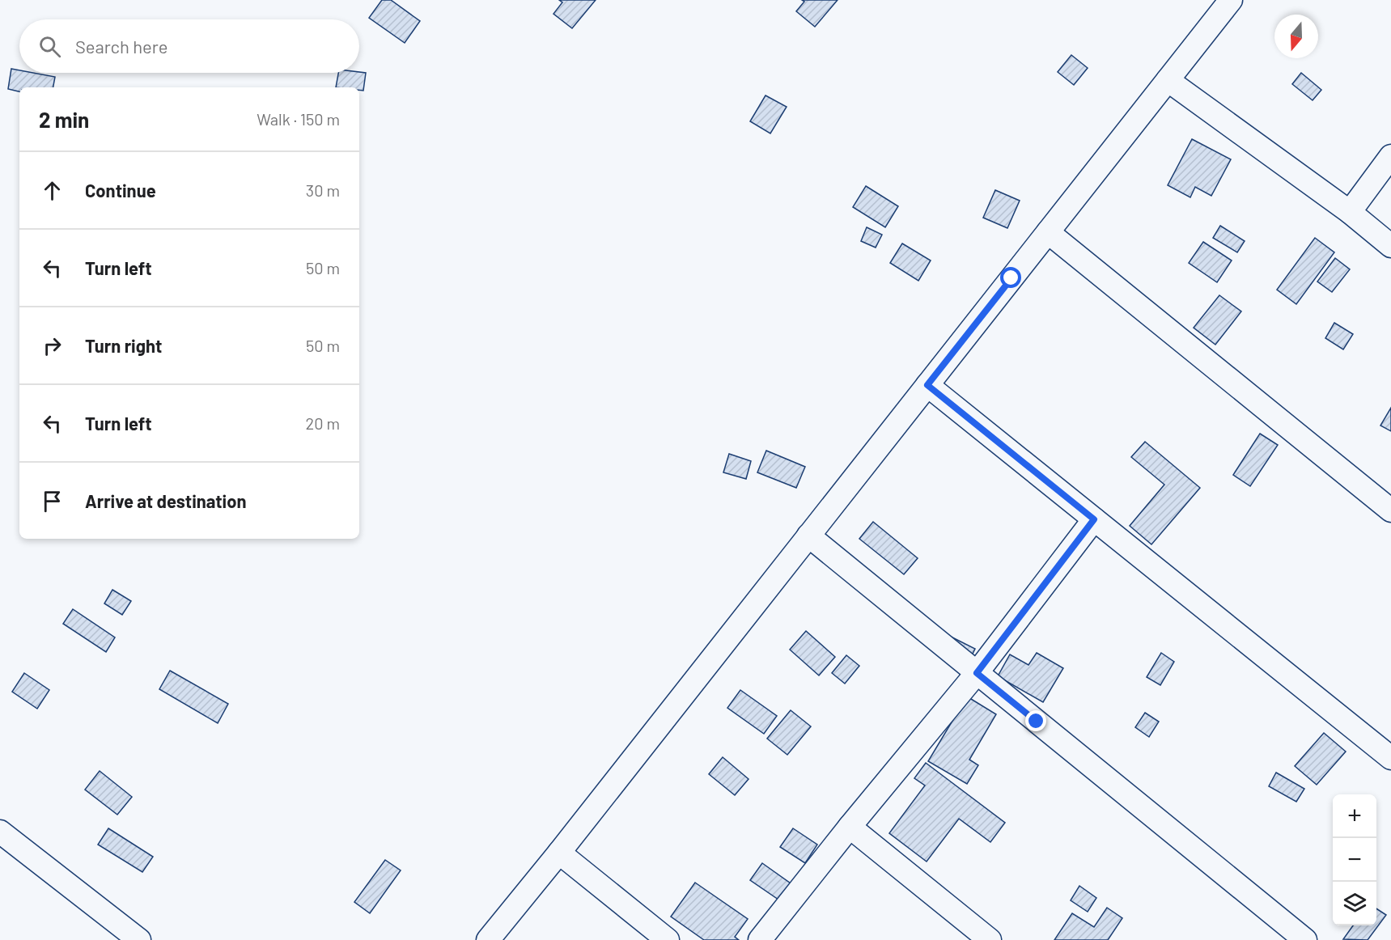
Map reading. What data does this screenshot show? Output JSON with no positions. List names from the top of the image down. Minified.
{"north":"bottom","page":{"search":"Search here","heading":["2 min","Walk · 150 m"],"list":[["Continue","30 m"],["Turn left","50 m"],["Turn right","50 m"],["Turn left","20 m"],"Arrive at destination"],"map_buttons":["+","−"]}}
